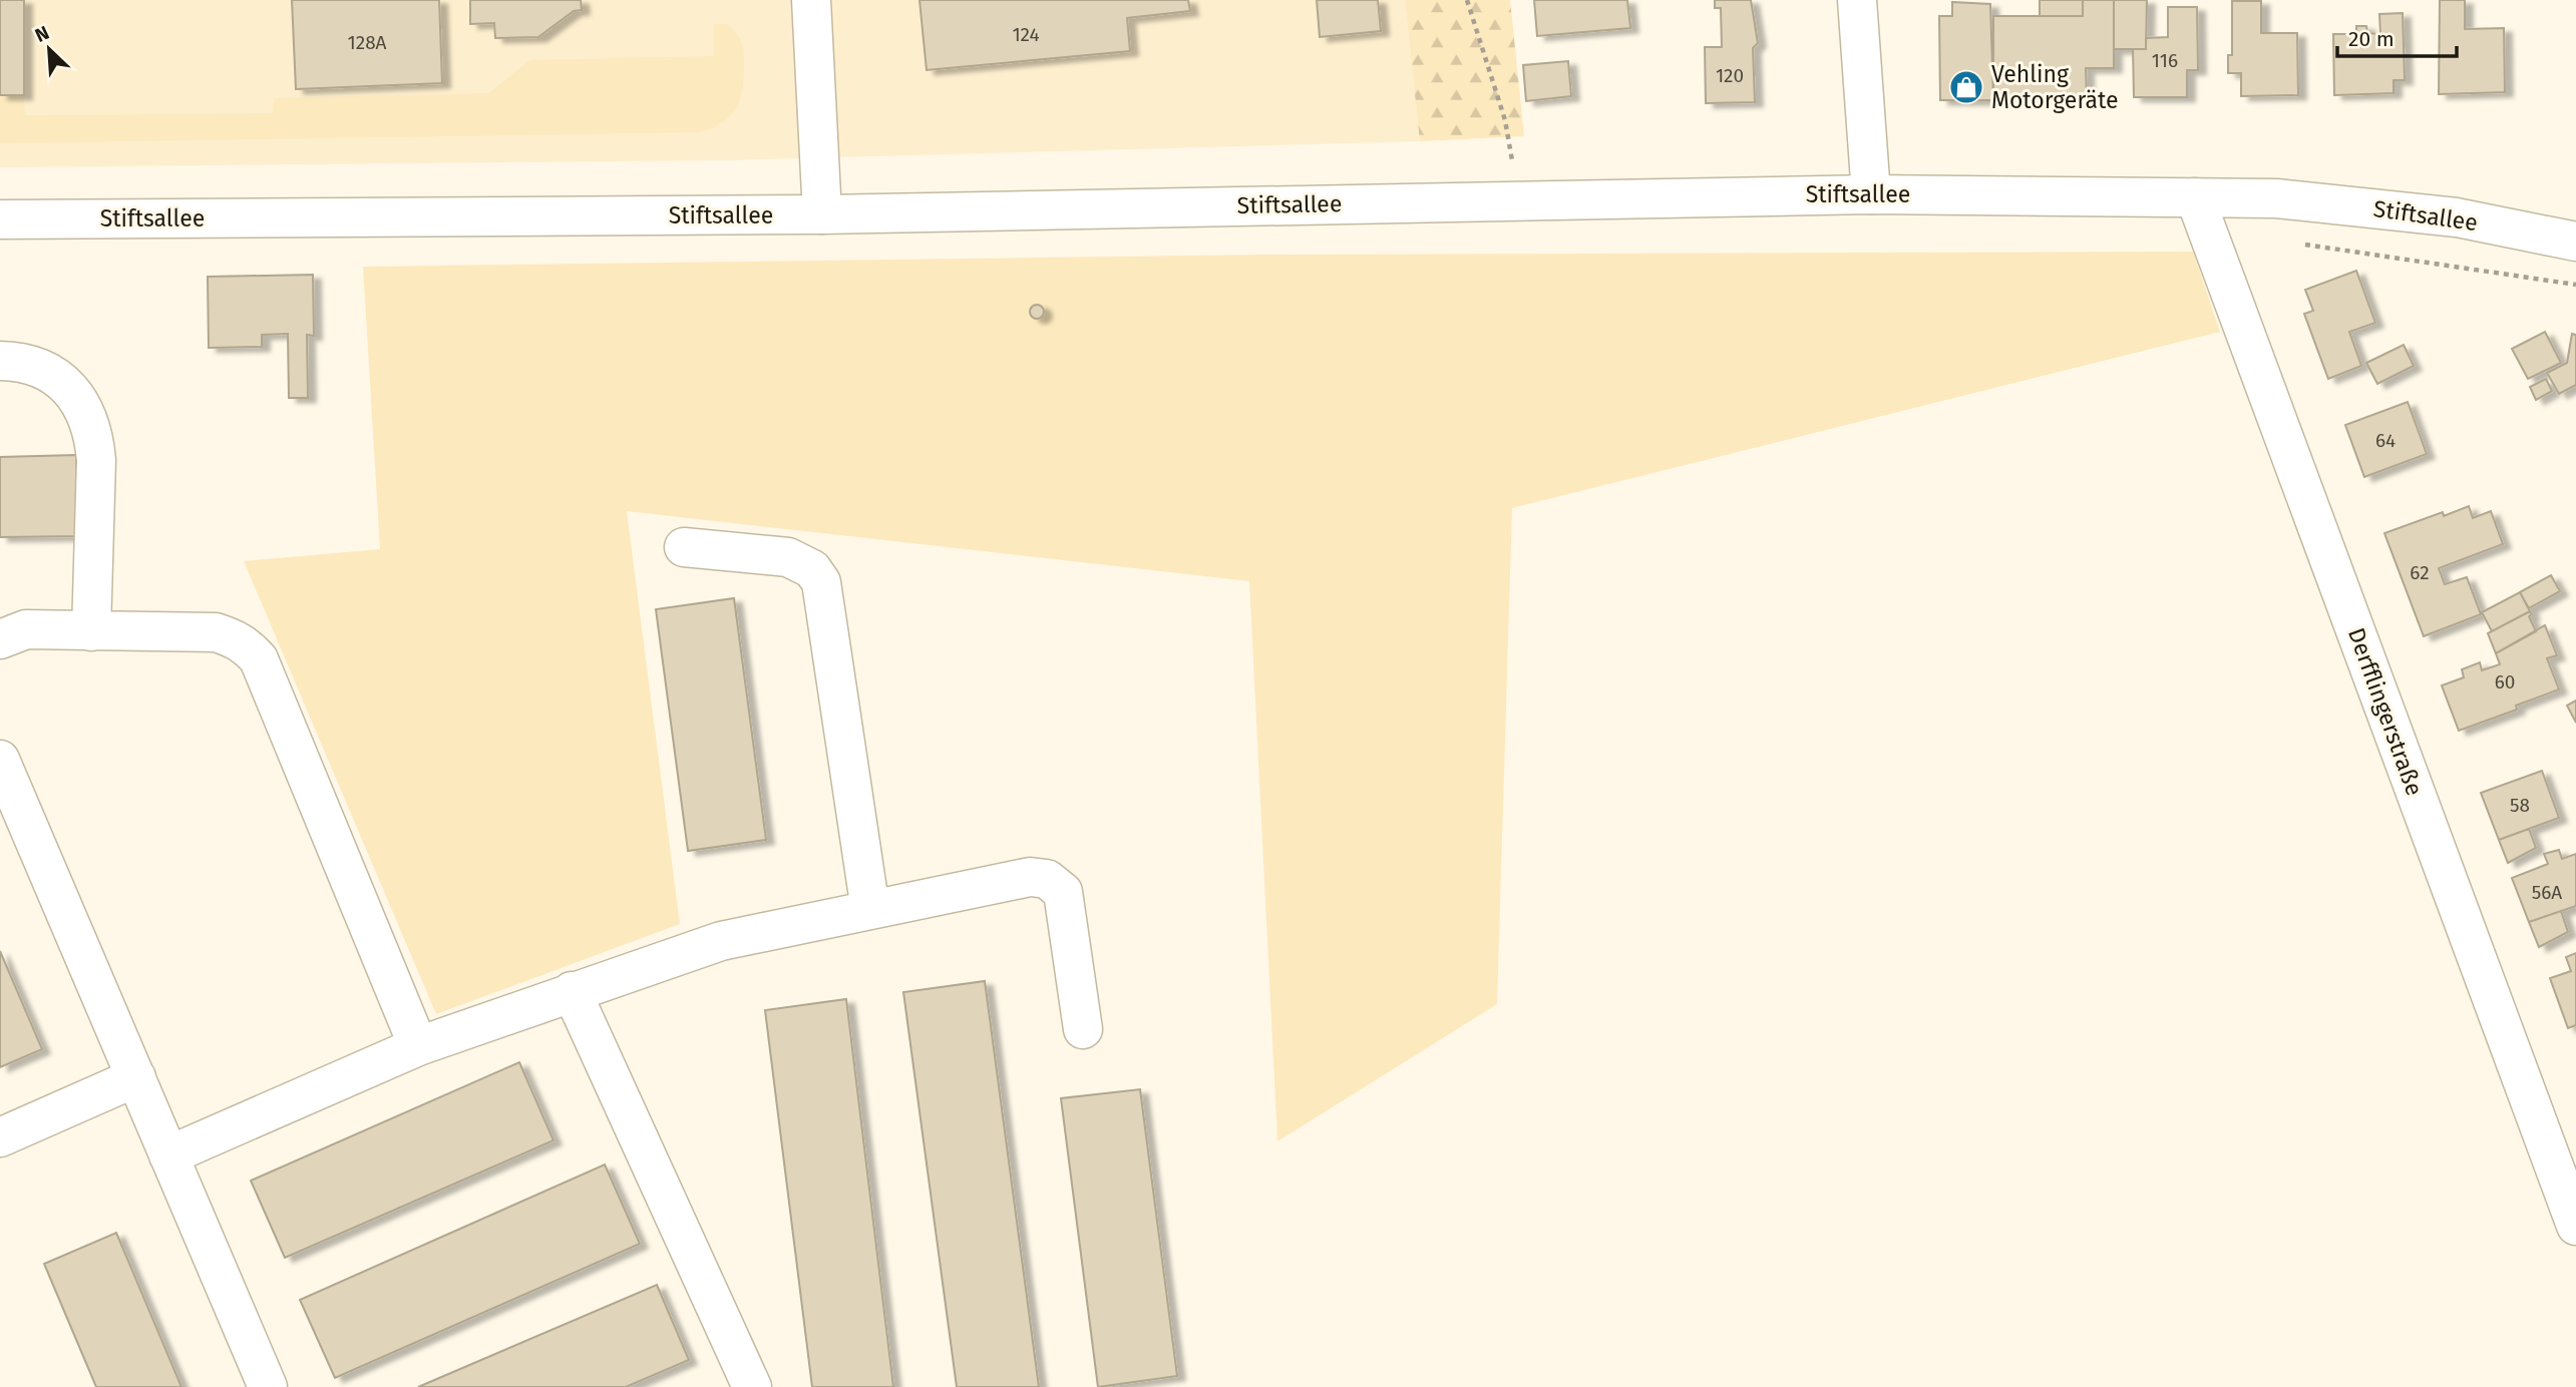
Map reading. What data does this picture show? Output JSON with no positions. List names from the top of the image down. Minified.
{"streets":{"main road":["Stiftsallee","Derfflingerstraße"]},"crossings":[["Stiftsallee","Derfflingerstraße"]],"places":{"shop":["Vehling Motorgeräte"]},"house_numbers":["124","128A","116","120","64","62","60","58","56A"],"scale_bar":"20 m","north":"top left"}
